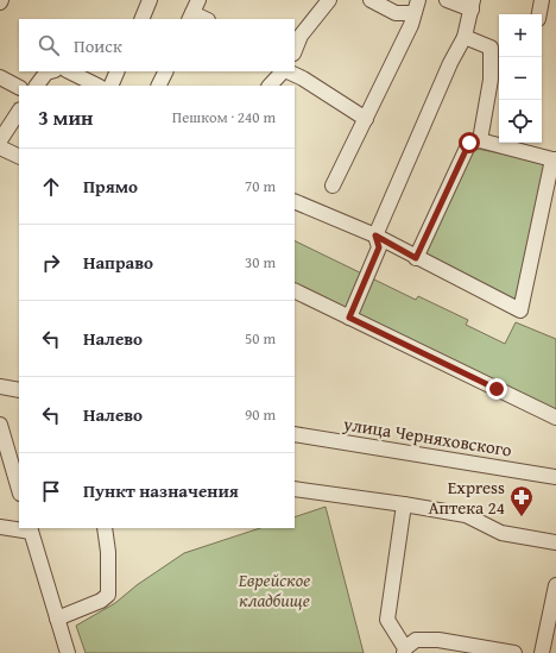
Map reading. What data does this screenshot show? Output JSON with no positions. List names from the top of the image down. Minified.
{"streets":{"street":["улица Черняховского"]},"parks":["Еврейское кладбище"],"places":{"pharmacy":["Express Аптека 24"]},"page":{"map_buttons":["+","−"],"search":"Поиск","heading":["3 мин","Пешком · 240 m"],"list":[["Прямо","70 m"],["Направо","30 m"],["Налево","50 m"],["Налево","90 m"],"Пункт назначения"]}}
